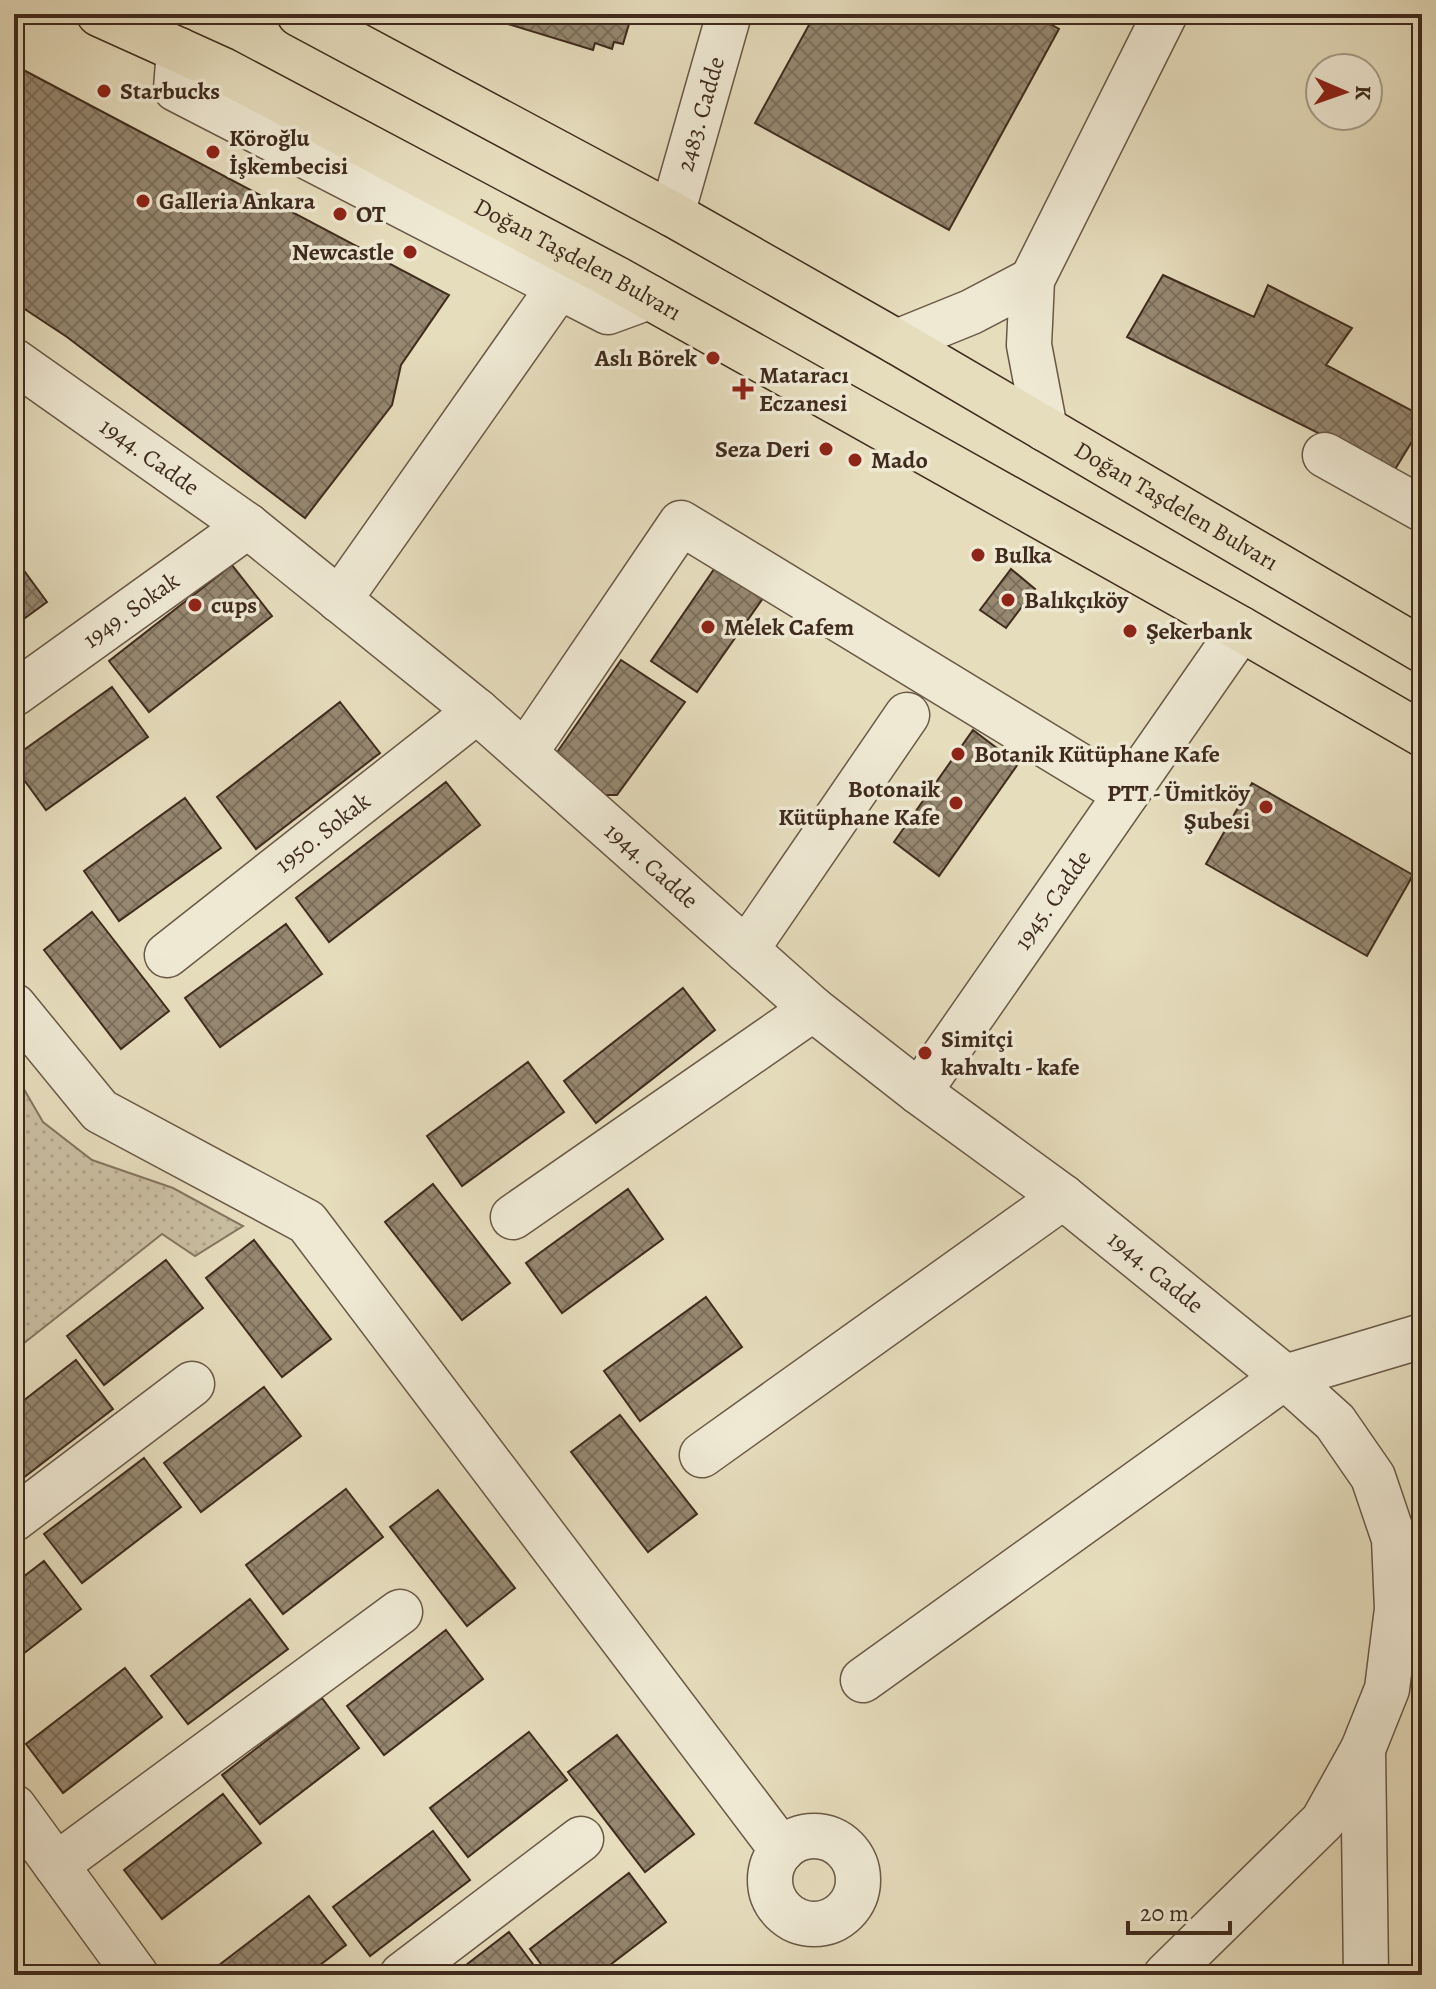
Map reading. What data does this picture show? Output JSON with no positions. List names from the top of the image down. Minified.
{"streets":{"main road":["Doğan Taşdelen Bulvarı"],"street":["2483. Cadde","1944. Cadde","1949. Sokak","1950. Sokak","1945. Cadde"]},"crossings":[["2483. Cadde","Doğan Taşdelen Bulvarı"],["Doğan Taşdelen Bulvarı","1945. Cadde"],["1944. Cadde","1949. Sokak"],["1944. Cadde","1950. Sokak"],["1944. Cadde","1945. Cadde"]],"places":{"other":["Starbucks","Köroğlu İşkembecisi","Galleria Ankara","OT","Newcastle","Aslı Börek","Seza Deri","Mado","Bulka","Balıkçıköy","cups","Melek Cafem","Şekerbank","Botanik Kütüphane Kafe","Botonaik Kütüphane Kafe","PTT - Ümitköy Şubesi","Simitçi kahvaltı - kafe"],"health":["Mataracı Eczanesi"]},"scale_bar":"20 m","north":"right"}
